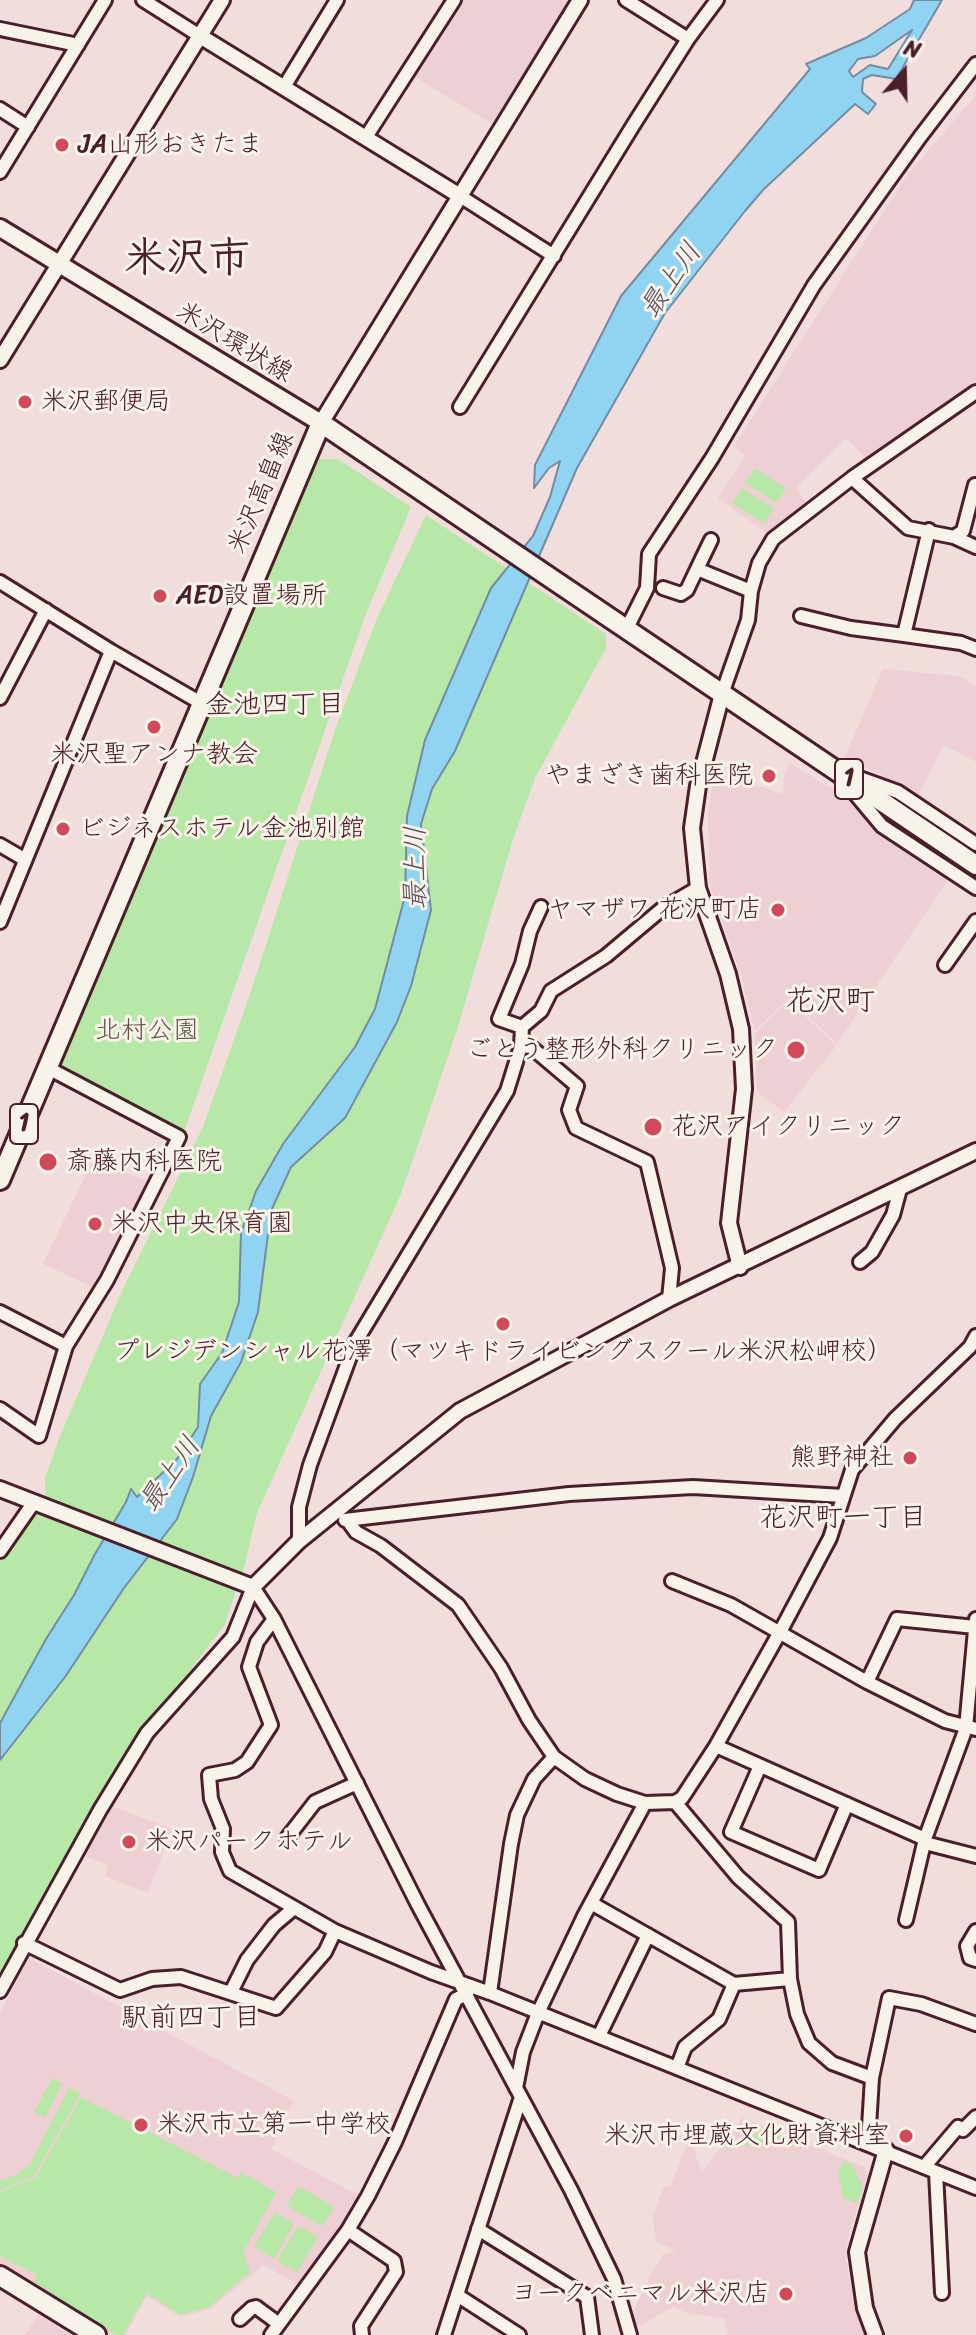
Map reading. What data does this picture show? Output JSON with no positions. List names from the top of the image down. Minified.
{"streets":{"main road":["米沢環状線","米沢高畠線","1"]},"crossings":[["米沢環状線","米沢高畠線"]],"districts":["米沢市","金池四丁目","花沢町","花沢町一丁目","駅前四丁目"],"water":["最上川"],"parks":["北村公園"],"places":["JA山形おきたま","米沢郵便局","AED設置場所","米沢聖アンナ教会","やまざき歯科医院","ビジネスホテル金池別館","ヤマザワ 花沢町店","ごとう整形外科クリニック","花沢アイクリニック","斎藤内科医院","米沢中央保育園","プレジデンシャル花澤（マツキドライビングスクール米沢松岬校）","熊野神社","米沢パークホテル","米沢市立第一中学校","米沢市埋蔵文化財資料室","ヨークベニマル米沢店"],"north":"top"}
